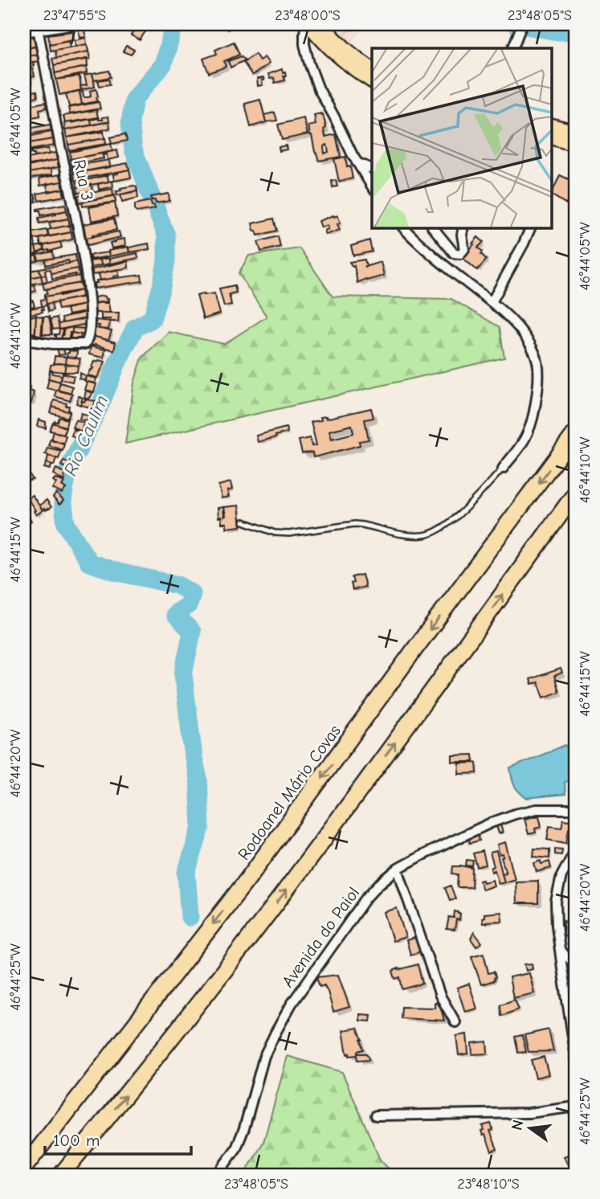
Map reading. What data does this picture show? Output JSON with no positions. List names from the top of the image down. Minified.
{"streets":{"highway":["Rodoanel Mário Covas"],"street":["Rua 3","Avenida do Paiol"]},"water":["Rio Caulim"],"scale_bar":"100 m","north":"left","coordinates":["23°47'55\"S","23°48'00\"S","23°48'05\"S","46°44'05\"W","46°44'10\"W","46°44'15\"W","46°44'20\"W","46°44'25\"W","23°48'10\"S"]}
